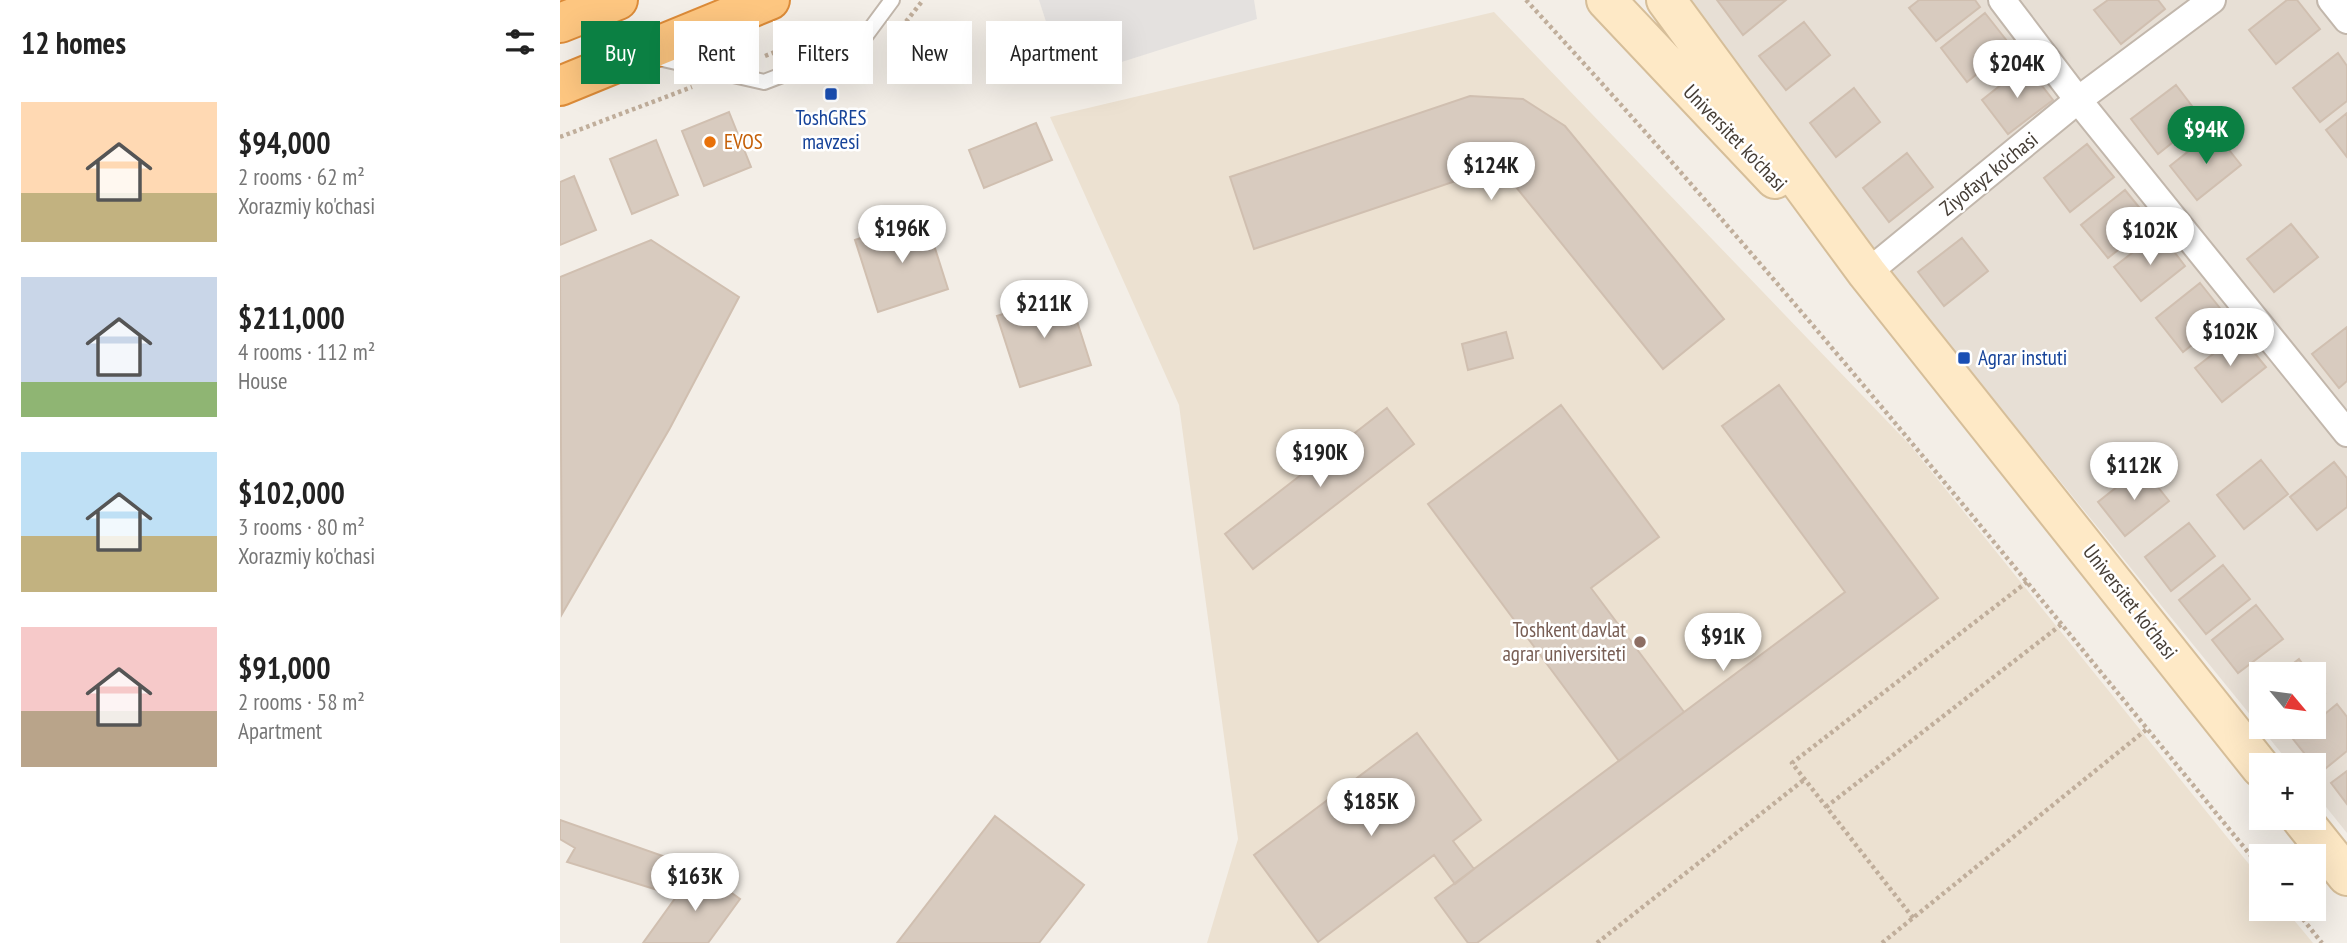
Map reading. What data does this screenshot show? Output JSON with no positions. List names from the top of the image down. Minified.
{"streets":{"main road":["Universitet ko'chasi"],"street":["Ziyofayz ko'chasi"]},"crossings":[["Universitet ko'chasi","Ziyofayz ko'chasi"]],"places":{"transit":["ToshGRES mavzesi","Agrar instuti"],"other":["EVOS","Toshkent davlat agrar universiteti"]},"north":"bottom right","page":{"heading":"12 homes","chip":["Buy","Rent","Filters","New","Apartment"],"price":["$204K","$94K","$124K","$196K","$102K","$211K","$102K","$190K","$112K","$91K","$185K","$163K"],"list":[{"name":"$94,000","note":"2 rooms · 62 m² · Xorazmiy ko'chasi"},{"name":"$211,000","note":"4 rooms · 112 m² · House"},{"name":"$102,000","note":"3 rooms · 80 m² · Xorazmiy ko'chasi"},{"name":"$91,000","note":"2 rooms · 58 m² · Apartment"}],"map_buttons":["+","−"]}}
